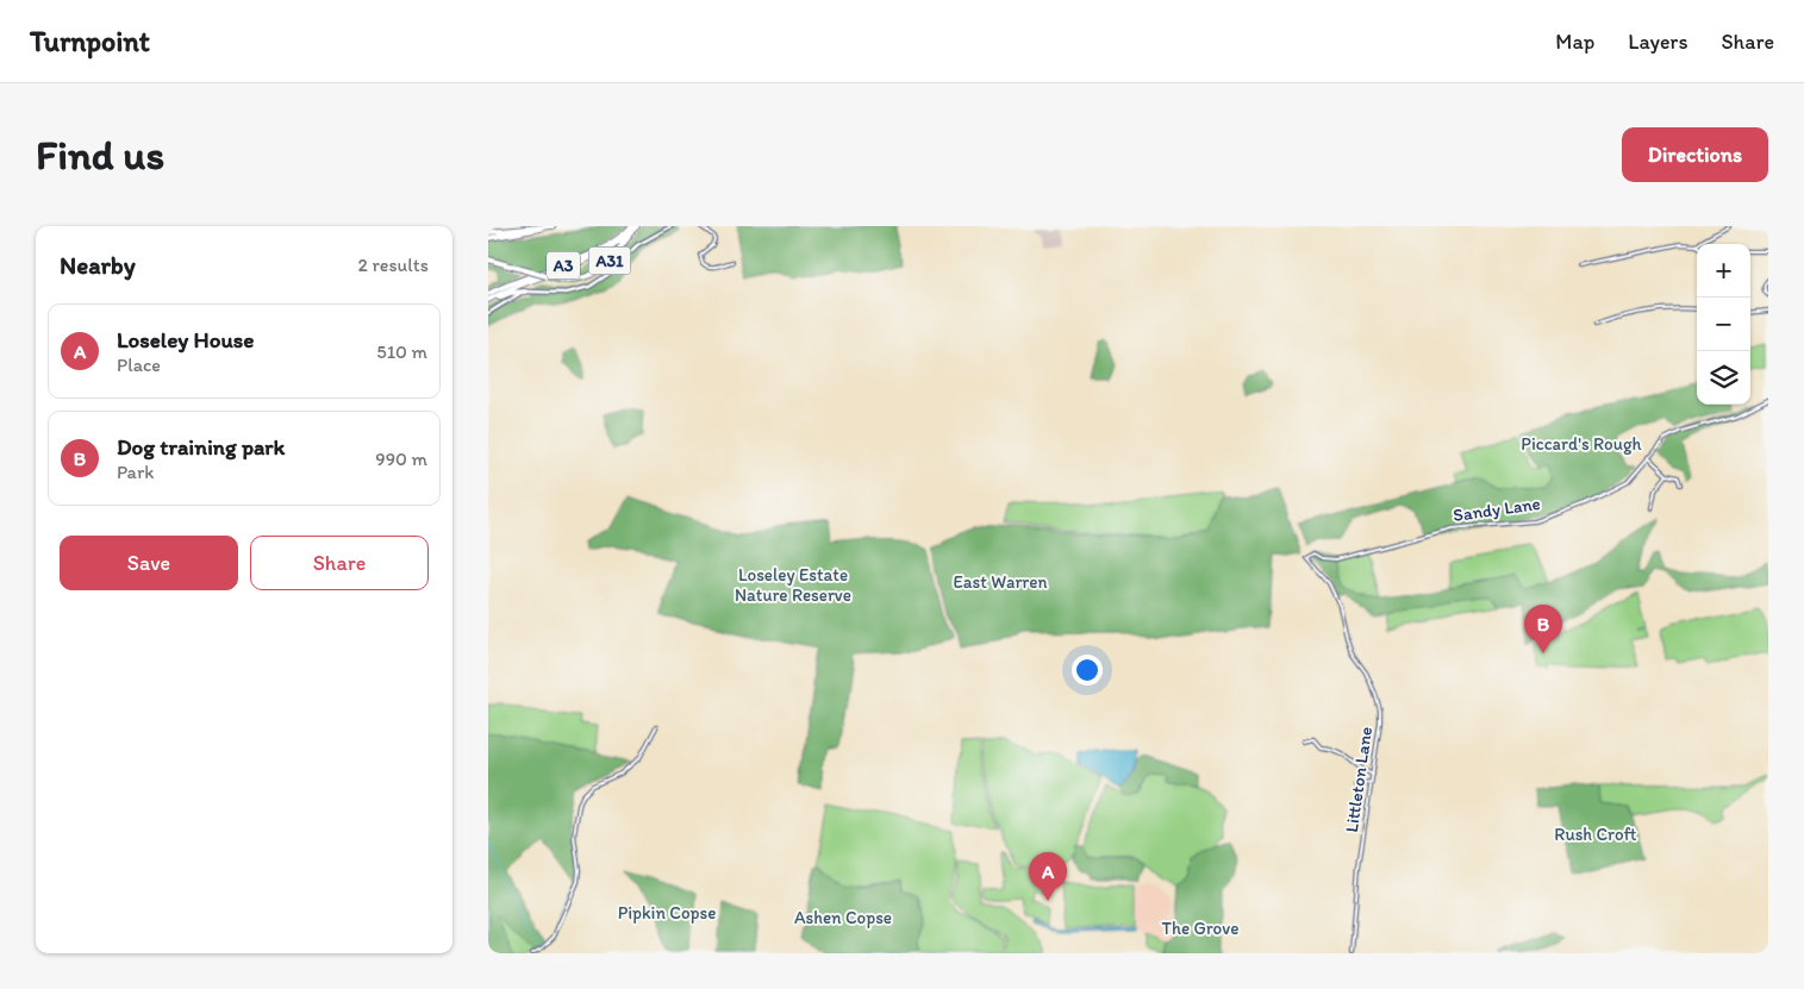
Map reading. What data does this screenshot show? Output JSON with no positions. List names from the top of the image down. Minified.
{"streets":{"main road":["A31","A3"],"street":["Sandy Lane","Littleton Lane"]},"crossings":[["A31","A3"],["Sandy Lane","Littleton Lane"]],"parks":["Piccard's Rough","Loseley Estate Nature Reserve","East Warren","Rush Croft","Pipkin Copse","Ashen Copse","The Grove"],"page":{"header":"Turnpoint","nav":["Map","Layers","Share"],"buttons":["Directions",["Save","Share"]],"title":"Find us","heading":["Nearby","2 results"],"map_buttons":["+","−"],"list":[{"mark":"A","name":"Loseley House","note":"Place","value":"510 m"},{"mark":"B","name":"Dog training park","note":"Park","value":"990 m"}],"pins":["B","A"]}}
